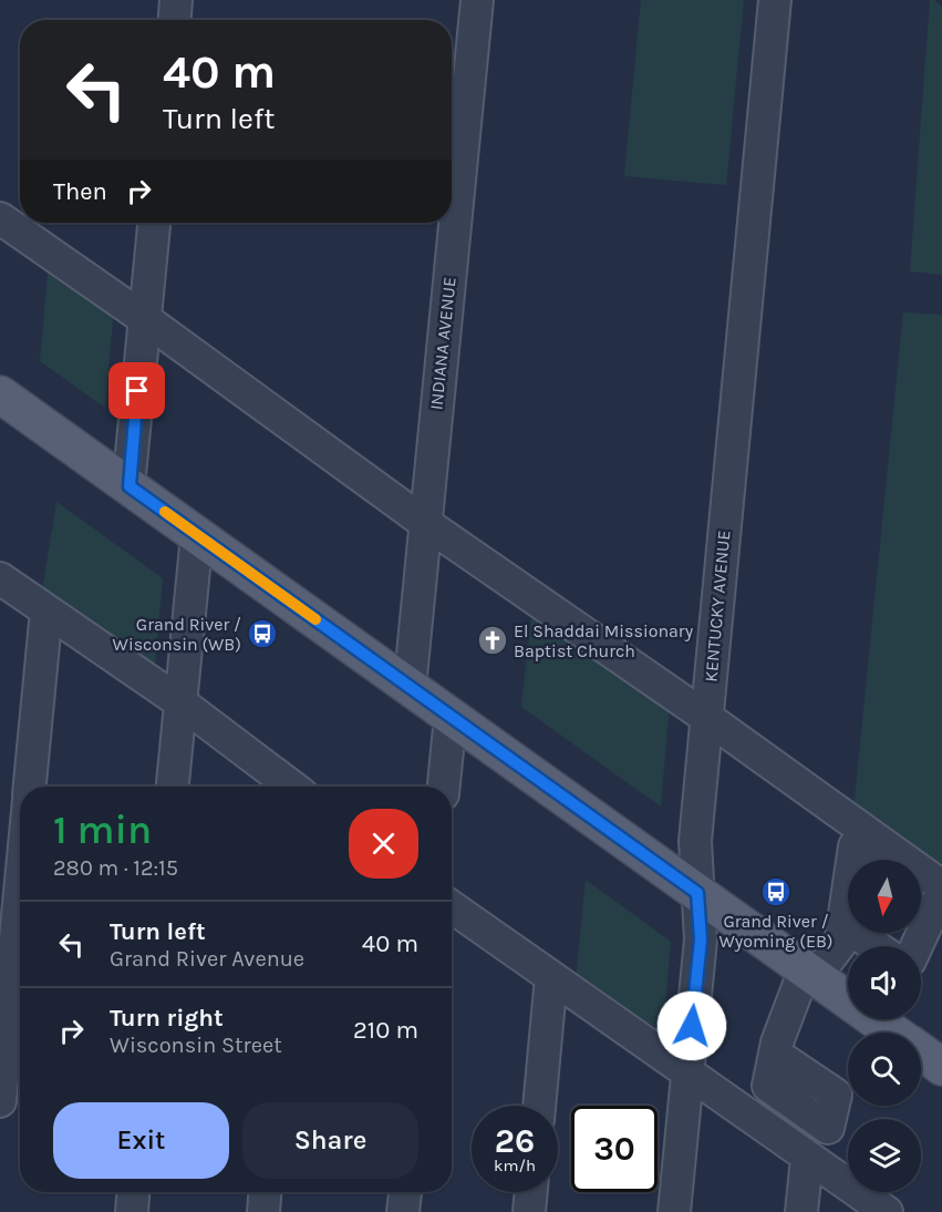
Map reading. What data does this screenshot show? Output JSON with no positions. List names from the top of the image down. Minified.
{"streets":{"street":["INDIANA AVENUE","KENTUCKY AVENUE"]},"places":{"bus stop":["Grand River / Wisconsin (WB)","Grand River / Wyoming (EB)"],"church":["El Shaddai Missionary Baptist Church"]},"north":"bottom","page":{"turn":["40 m","Turn left"],"then":"Then","heading":["1 min","280 m · 12:15"],"list":[{"name":"Turn left","note":"Grand River Avenue","value":"40 m"},{"name":"Turn right","note":"Wisconsin Street","value":"210 m"}],"buttons":["Exit","Share"],"speed":"26 km/h","limit":"30"}}
